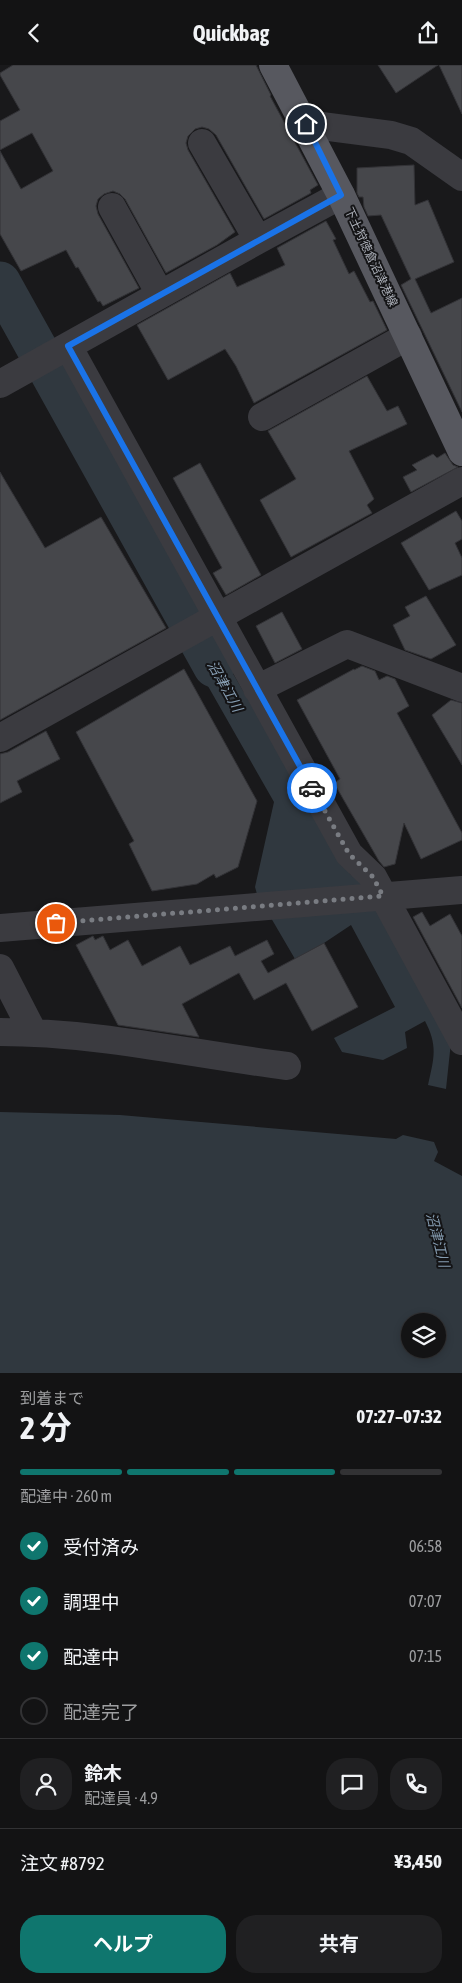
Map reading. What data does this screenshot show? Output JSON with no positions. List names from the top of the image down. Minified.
{"streets":{"main road":["下土狩徳倉沼津港線"]},"water":["沼津江川"],"page":{"header":"Quickbag","heading":["2 分","到着まで","07:27–07:32"],"panel":["鈴木","配達員 · 4.9","注文 #8792","¥3,450"],"bar":"配達中 · 260 m","list":[["受付済み","06:58"],["調理中","07:07"],["配達中","07:15"],"配達完了"],"buttons":["ヘルプ","共有"]}}
